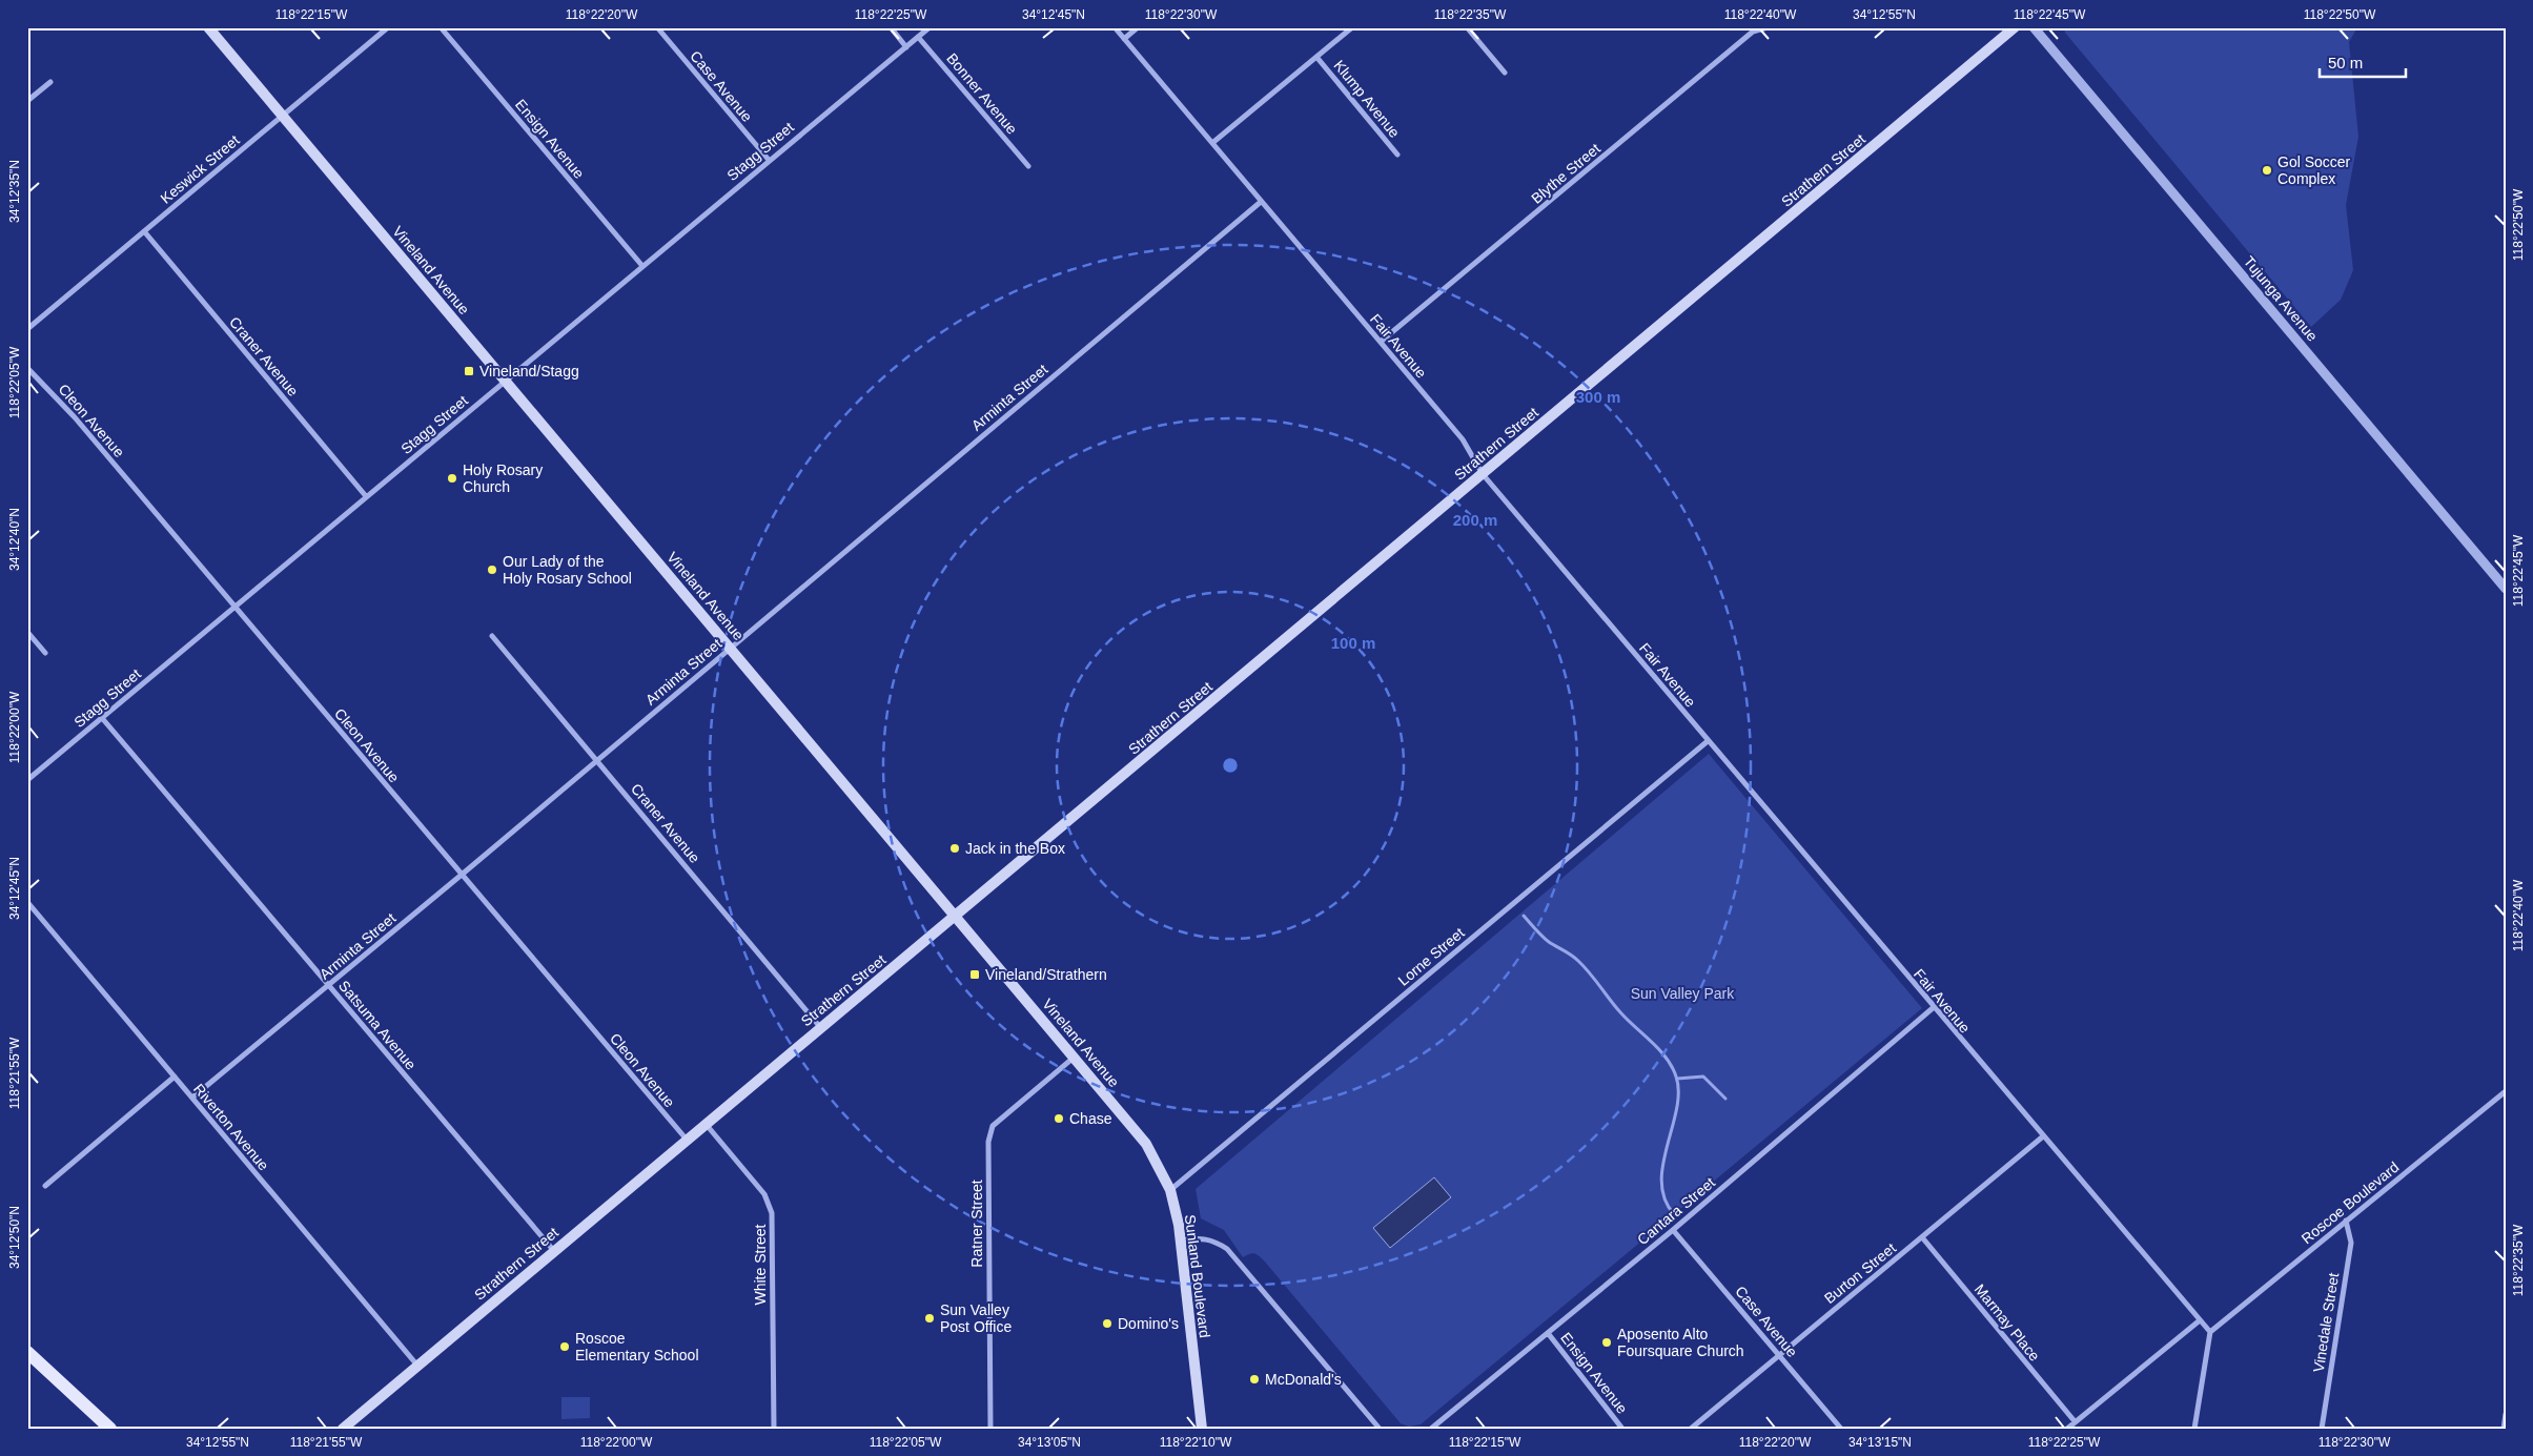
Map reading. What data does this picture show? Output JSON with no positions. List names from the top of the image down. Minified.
{"streets":{"main road":["Strathern Street","Vineland Avenue","Sunland Boulevard"],"street":["Case Avenue","Bonner Avenue","Klump Avenue","Ensign Avenue","Stagg Street","Keswick Street","Blythe Street","Tujunga Avenue","Fair Avenue","Craner Avenue","Arminta Street","Cleon Avenue","Lorne Street","Satsuma Avenue","Riverton Avenue","Roscoe Boulevard","Cantara Street","Ratner Street","White Street","Burton Street","Marmay Place","Vinedale Street"]},"crossings":[["Case Avenue","Stagg Street"],["Case Avenue","Cantara Street"],["Case Avenue","Burton Street"],["Bonner Avenue","Stagg Street"],["Ensign Avenue","Stagg Street"],["Ensign Avenue","Cantara Street"],["Stagg Street","Vineland Avenue"],["Stagg Street","Craner Avenue"],["Stagg Street","Cleon Avenue"],["Stagg Street","Satsuma Avenue"],["Keswick Street","Vineland Avenue"],["Keswick Street","Craner Avenue"],["Strathern Street","Vineland Avenue"],["Strathern Street","Fair Avenue"],["Strathern Street","Craner Avenue"],["Strathern Street","Cleon Avenue"],["Strathern Street","Satsuma Avenue"],["Strathern Street","Riverton Avenue"],["Strathern Street","White Street"],["Blythe Street","Fair Avenue"],["Vineland Avenue","Arminta Street"],["Vineland Avenue","Lorne Street"],["Vineland Avenue","Ratner Street"],["Vineland Avenue","Sunland Boulevard"],["Fair Avenue","Arminta Street"],["Fair Avenue","Lorne Street"],["Fair Avenue","Roscoe Boulevard"],["Fair Avenue","Cantara Street"],["Fair Avenue","Burton Street"],["Craner Avenue","Arminta Street"],["Arminta Street","Cleon Avenue"],["Arminta Street","Satsuma Avenue"],["Arminta Street","Riverton Avenue"],["Lorne Street","Sunland Boulevard"],["Roscoe Boulevard","Vinedale Street"],["Burton Street","Marmay Place"]],"parks":["Sun Valley Park"],"places":{"other":["Gol Soccer Complex","Holy Rosary Church","Our Lady of the Holy Rosary School","Jack in the Box","Chase","Sun Valley Post Office","Domino's","Aposento Alto Foursquare Church","Roscoe Elementary School","McDonald's"],"transit":["Vineland/Stagg","Vineland/Strathern"]},"scale_bar":"50 m","coordinates":["118°22'15\"W","118°22'20\"W","118°22'25\"W","34°12'45\"N","118°22'30\"W","118°22'35\"W","118°22'40\"W","34°12'55\"N","118°22'45\"W","118°22'50\"W","34°12'35\"N","118°22'05\"W","34°12'40\"N","118°22'00\"W","118°21'55\"W","34°12'50\"N","34°13'05\"N","118°22'10\"W","34°13'15\"N"],"rings":["300 m","200 m","100 m"]}
